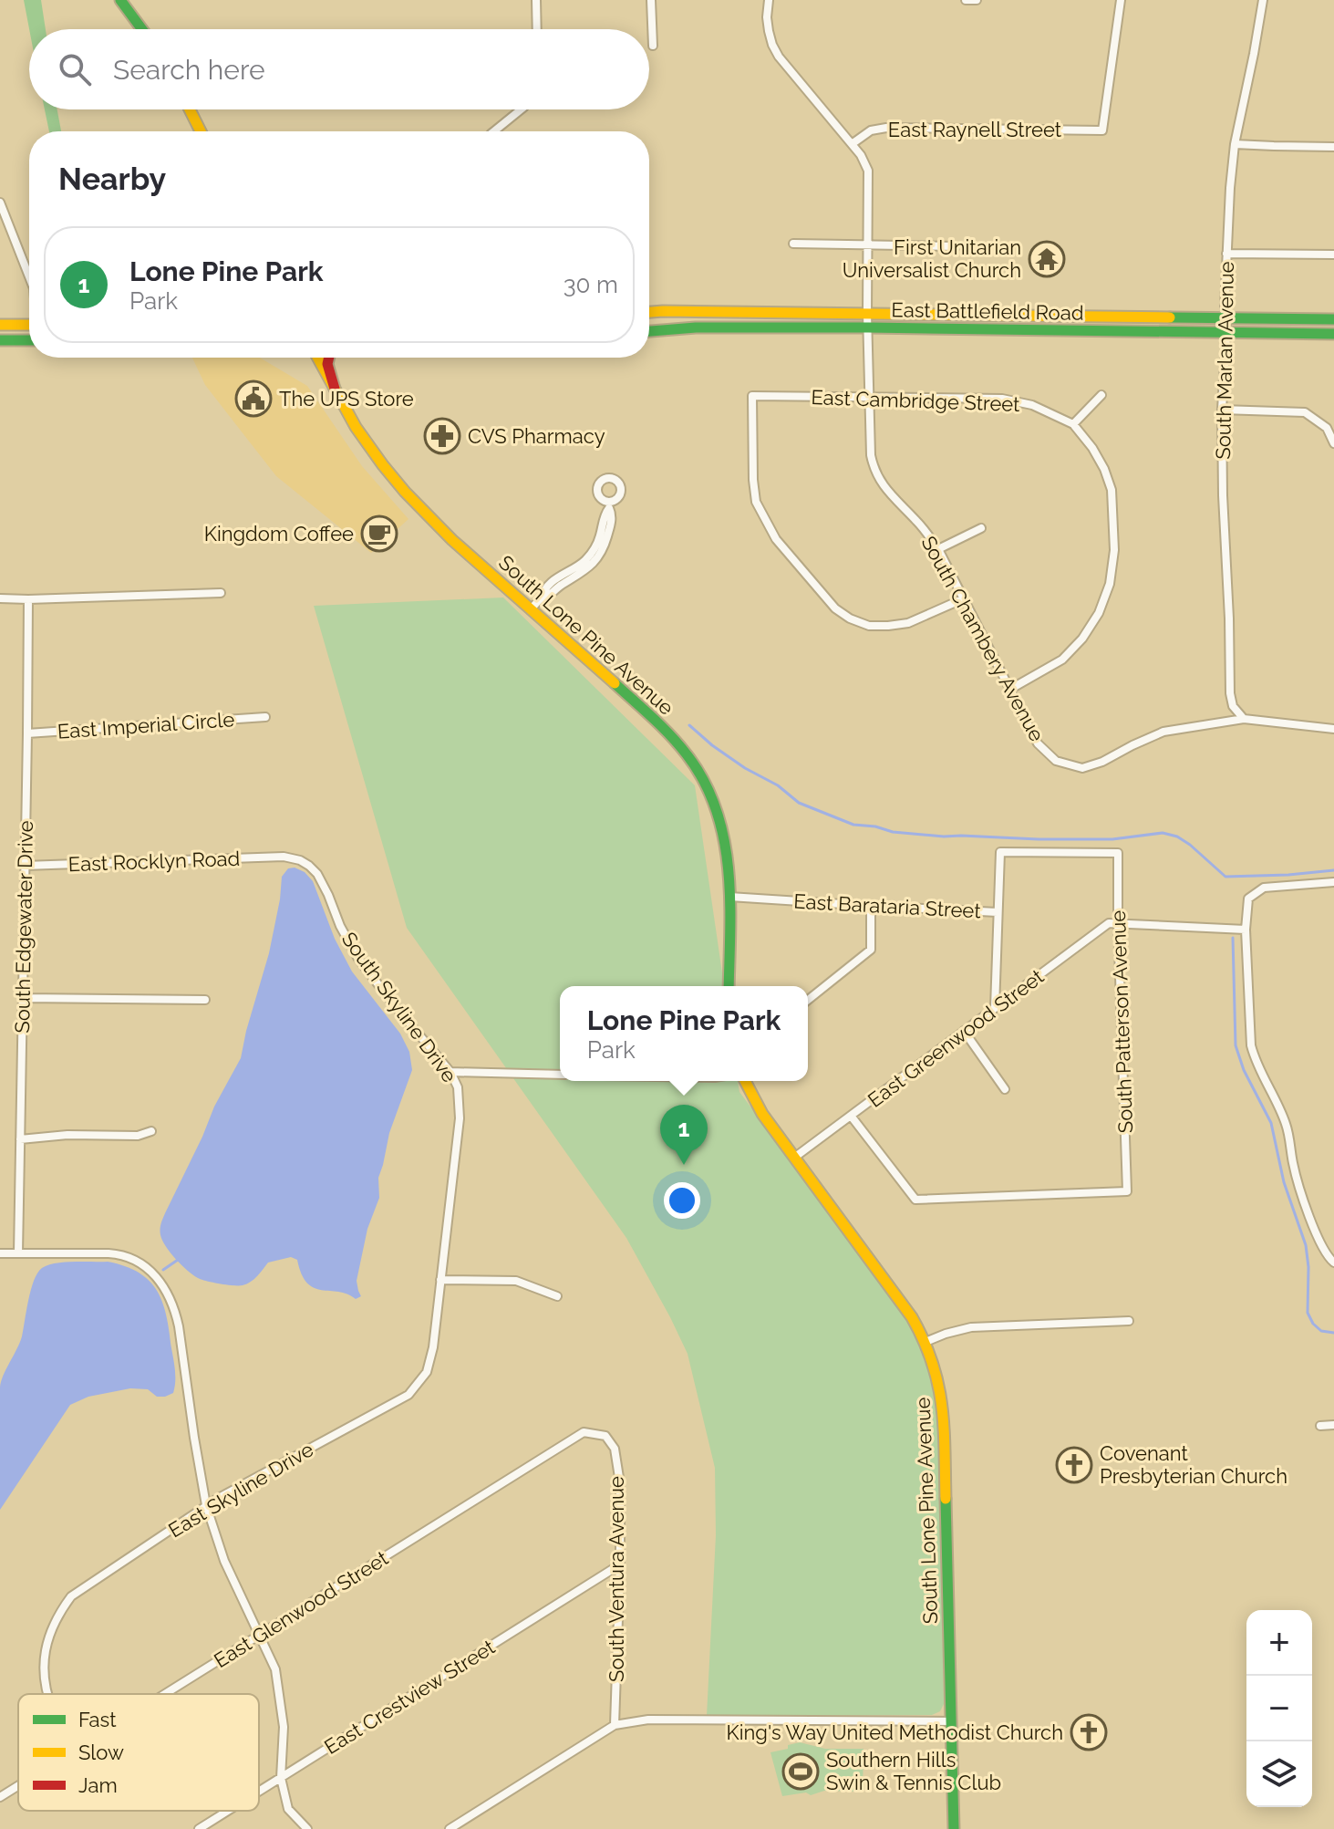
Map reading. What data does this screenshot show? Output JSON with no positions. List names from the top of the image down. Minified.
{"streets":{"main road":["East Battlefield Road","South Lone Pine Avenue"],"street":["East Raynell Street","South Marlan Avenue","East Cambridge Street","South Chambery Avenue","East Imperial Circle","East Rocklyn Road","East Barataria Street","South Edgewater Drive","South Skyline Drive","South Patterson Avenue","East Greenwood Street","East Skyline Drive","South Ventura Avenue","East Glenwood Street","East Crestview Street"]},"crossings":[["East Raynell Street","South Chambery Avenue"],["East Battlefield Road","South Marlan Avenue"],["East Battlefield Road","South Chambery Avenue"],["South Marlan Avenue","South Chambery Avenue"],["East Cambridge Street","South Chambery Avenue"],["South Lone Pine Avenue","East Barataria Street"],["South Lone Pine Avenue","East Greenwood Street"],["East Imperial Circle","South Edgewater Drive"],["East Rocklyn Road","South Edgewater Drive"],["East Rocklyn Road","South Skyline Drive"],["East Barataria Street","South Patterson Avenue"],["South Skyline Drive","East Skyline Drive"],["South Patterson Avenue","East Greenwood Street"],["South Ventura Avenue","East Glenwood Street"],["South Ventura Avenue","East Crestview Street"]],"places":{"temple":["First Unitarian Universalist Church"],"public building":["The UPS Store"],"pharmacy":["CVS Pharmacy"],"cafe":["Kingdom Coffee"],"church":["Covenant Presbyterian Church","King's Way United Methodist Church"],"sports":["Southern Hills Swin & Tennis Club"]},"legend":["Fast","Slow","Jam"],"page":{"search":"Search here","heading":"Nearby","list":[{"mark":"1","name":"Lone Pine Park","note":"Park","value":"30 m"}],"popup":["Lone Pine Park","Park"],"pins":"1","map_buttons":["+","−"]}}
